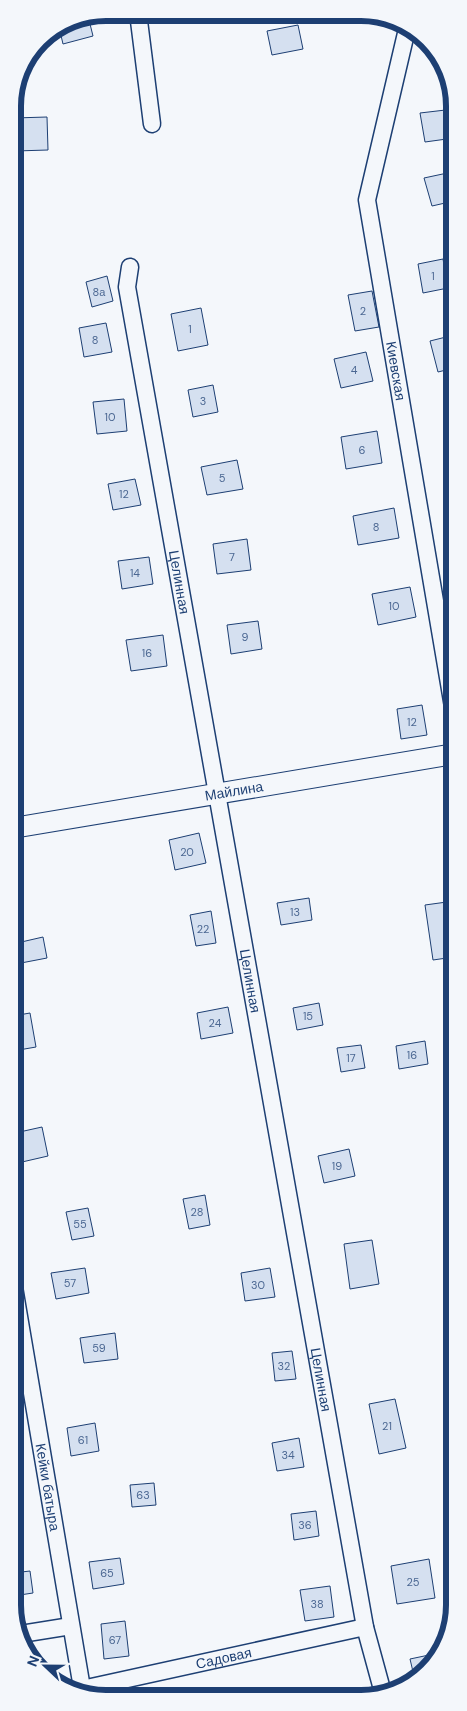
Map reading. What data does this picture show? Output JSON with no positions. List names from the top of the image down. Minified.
{"streets":{"street":["Киевская","Целинная","Майлина","Кейки батыра","Садовая"]},"crossings":[["Целинная","Майлина"],["Целинная","Садовая"]],"house_numbers":["1","8а","2","1","8","4","3","10","6","5","12","8","7","14","10","9","16","12","20","13","22","15","24","16","17","19","28","55","57","30","59","32","21","61","34","63","36","65","25","38","67"],"north":"left"}
